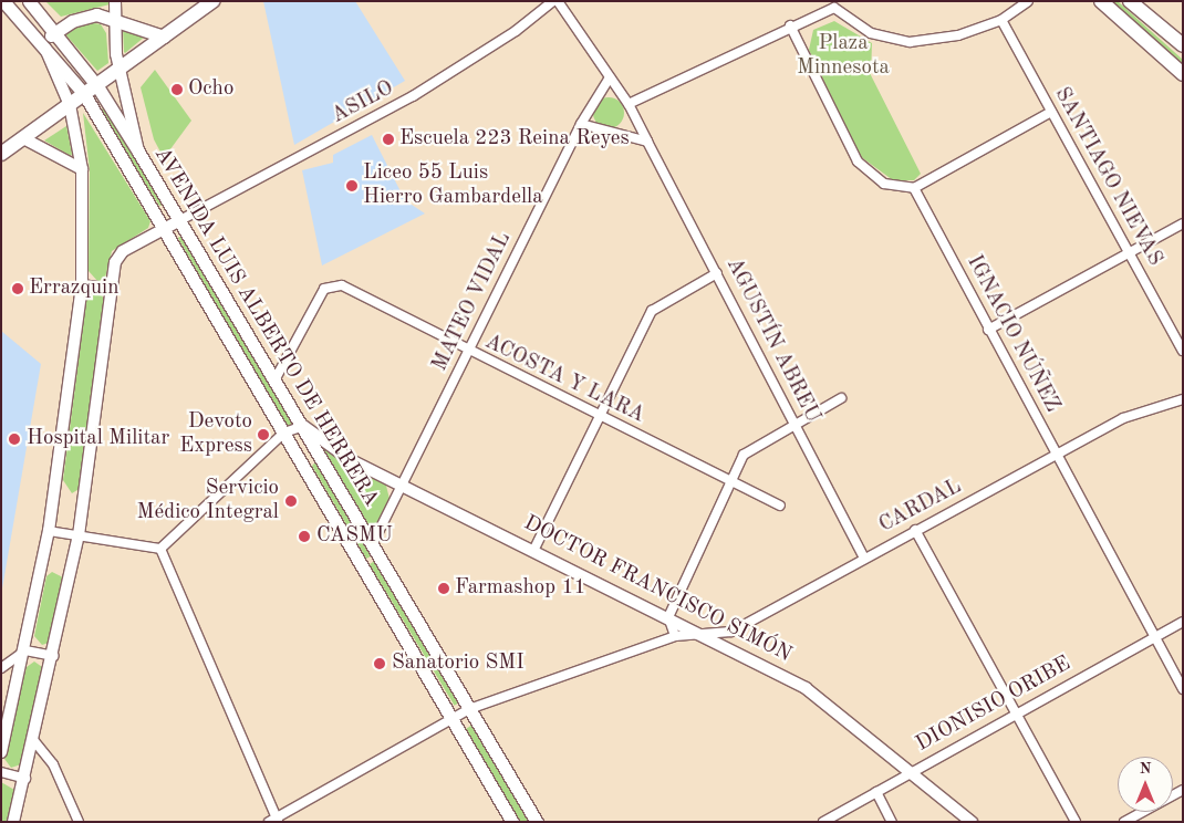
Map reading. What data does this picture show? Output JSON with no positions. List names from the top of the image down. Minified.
{"streets":{"main road":["AVENIDA LUIS ALBERTO DE HERRERA"],"street":["ASILO","SANTIAGO NIEVAS","MATEO VIDAL","IGNACIO NÚÑEZ","AGUSTÍN ABREU","ACOSTA Y LARA","CARDAL","DOCTOR FRANCISCO SIMÓN","DIONISIO ORIBE"]},"crossings":[["ASILO","AVENIDA LUIS ALBERTO DE HERRERA"],["MATEO VIDAL","AVENIDA LUIS ALBERTO DE HERRERA"],["MATEO VIDAL","AGUSTÍN ABREU"],["MATEO VIDAL","ACOSTA Y LARA"],["MATEO VIDAL","DOCTOR FRANCISCO SIMÓN"],["AVENIDA LUIS ALBERTO DE HERRERA","ACOSTA Y LARA"],["AVENIDA LUIS ALBERTO DE HERRERA","CARDAL"],["AVENIDA LUIS ALBERTO DE HERRERA","DOCTOR FRANCISCO SIMÓN"],["IGNACIO NÚÑEZ","CARDAL"],["IGNACIO NÚÑEZ","DIONISIO ORIBE"],["AGUSTÍN ABREU","CARDAL"],["CARDAL","DOCTOR FRANCISCO SIMÓN"],["DOCTOR FRANCISCO SIMÓN","DIONISIO ORIBE"]],"parks":["Plaza Minnesota"],"places":["Ocho","Escuela 223 Reina Reyes","Liceo 55 Luis Hierro Gambardella","Errazquin","Devoto Express","Hospital Militar","Servicio Médico Integral","CASMU","Farmashop 11","Sanatorio SMI"],"north":"top"}
